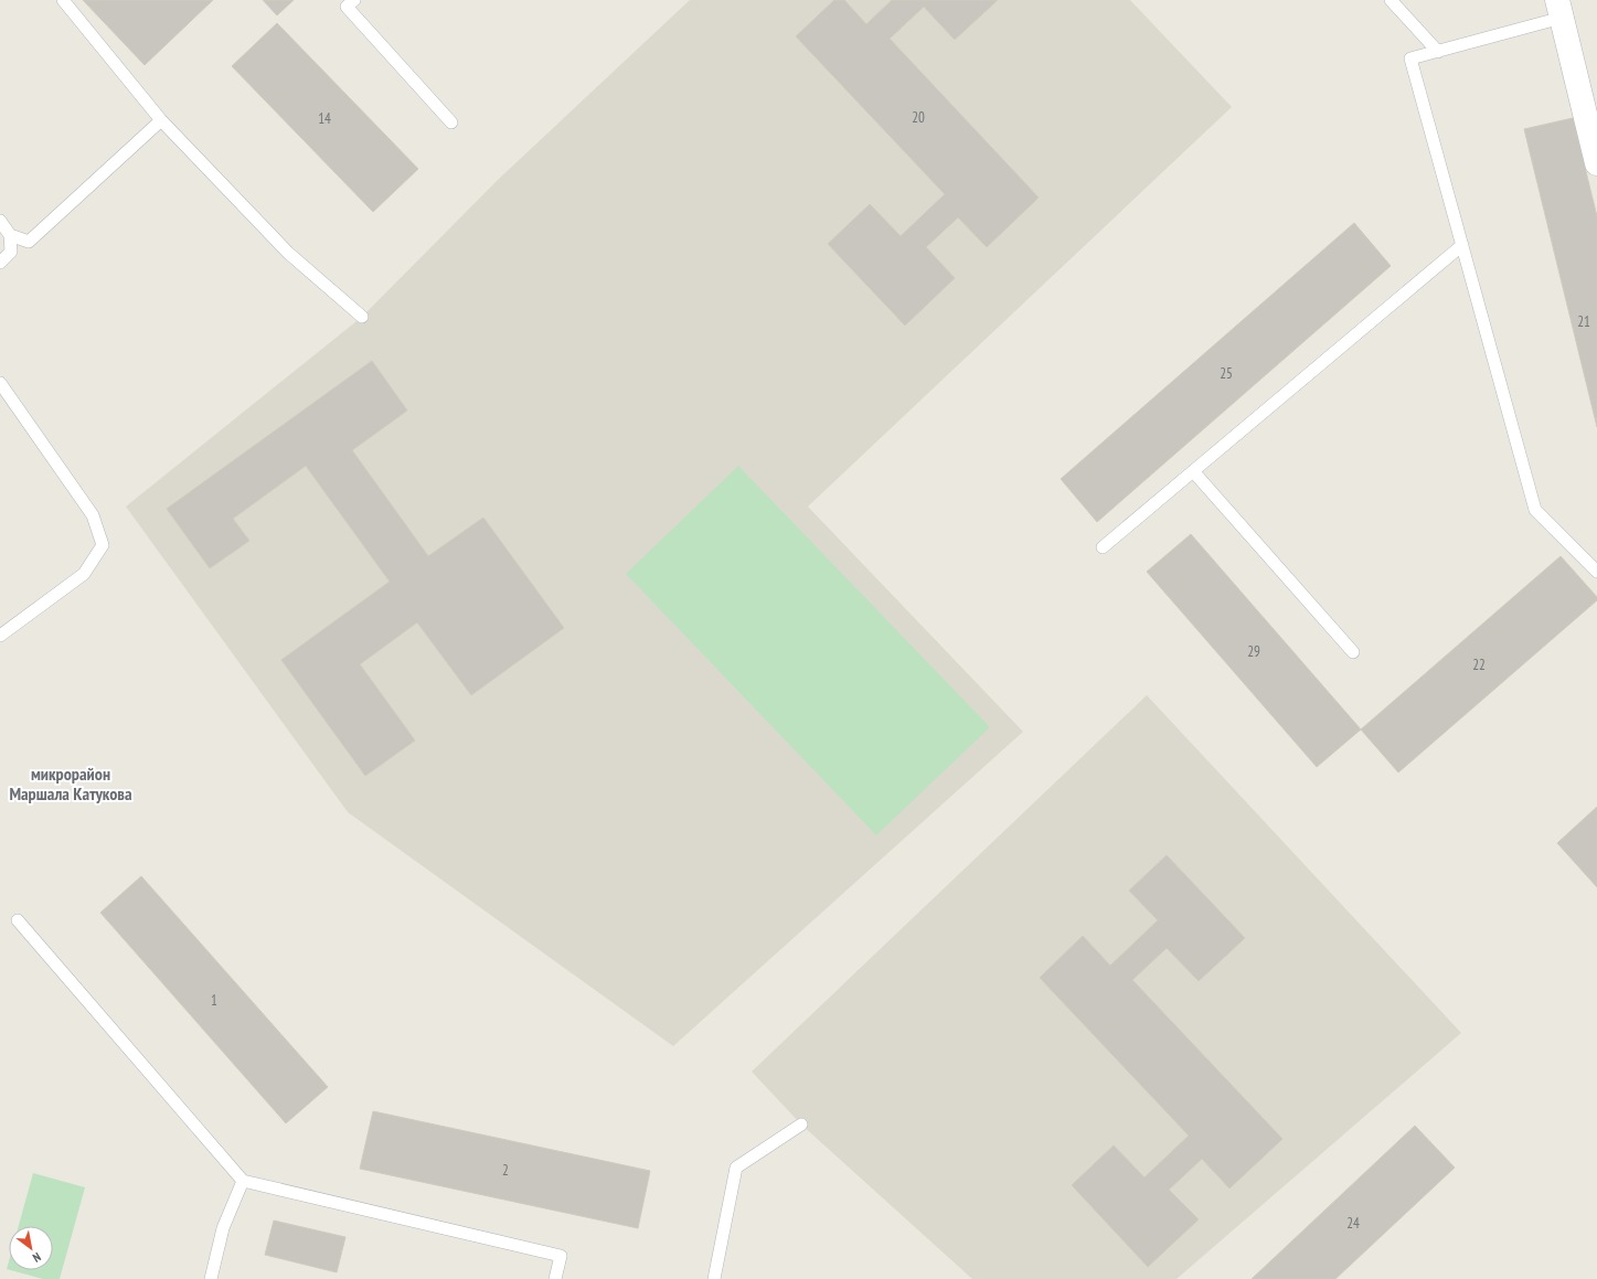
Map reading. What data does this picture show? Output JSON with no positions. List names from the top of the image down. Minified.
{"districts":["микрорайон Маршала Катукова"],"house_numbers":["20","14","21","25","29","22","1","2","24"],"north":"bottom right"}
